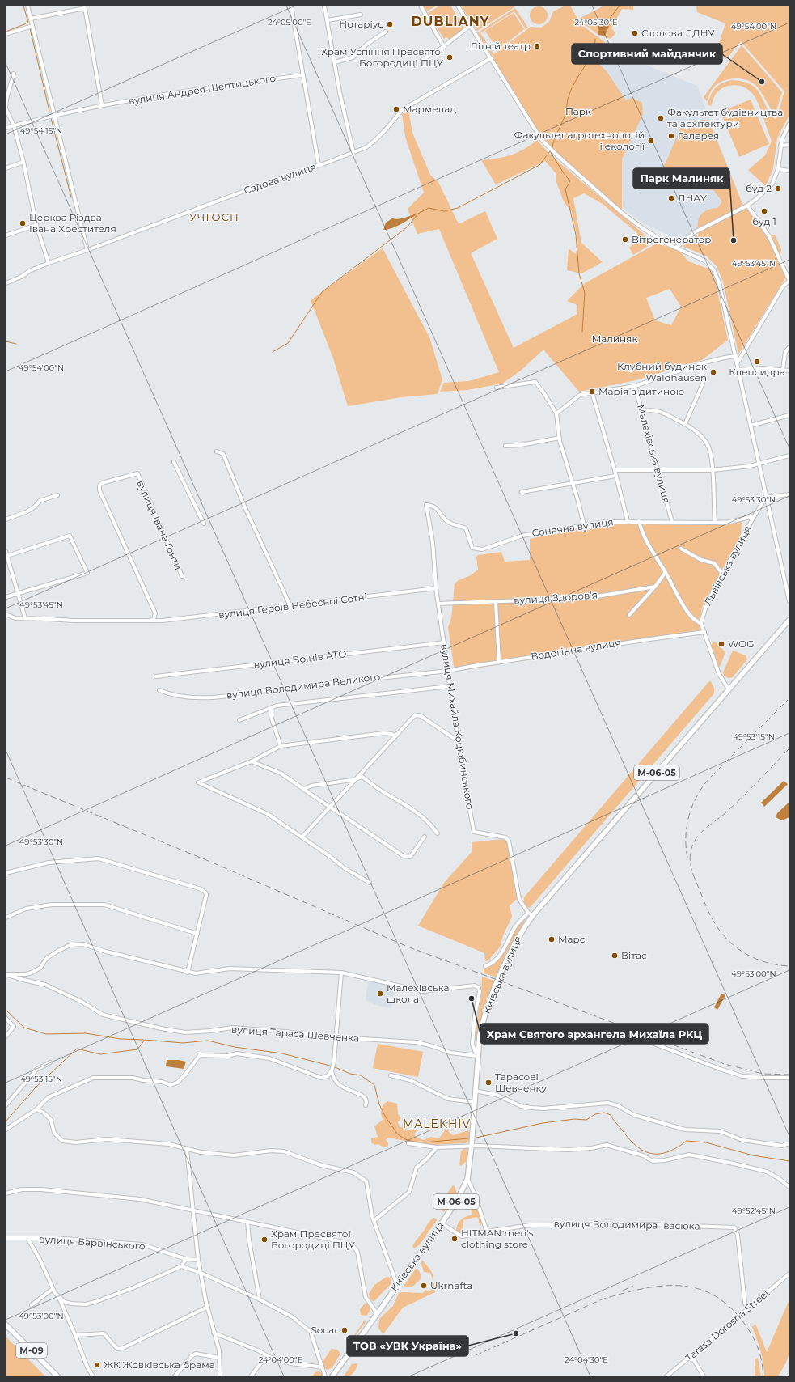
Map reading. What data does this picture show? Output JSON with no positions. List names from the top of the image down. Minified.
{"streets":{"highway":["М-06-05","Київська вулиця","М-09"],"street":["вулиця Андрея Шептицького","Садова вулиця","Малехівська вулиця","вулиця Івана Гонти","Сонячна вулиця","Львівська вулиця","вулиця Здоровʼя","вулиця Героїв Небесної Сотні","Водогінна вулиця","вулиця Воїнів АТО","вулиця Володимира Великого","вулиця Михайла Коцюбинського","вулиця Тараса Шевченка","вулиця Володимира Івасюка","вулиця Барвінського","Tarasa Dorosha Street"]},"crossings":[["Малехівська вулиця","Сонячна вулиця"],["вулиця Івана Гонти","вулиця Героїв Небесної Сотні"],["Сонячна вулиця","Львівська вулиця"],["Сонячна вулиця","вулиця Михайла Коцюбинського"],["вулиця Здоровʼя","вулиця Михайла Коцюбинського"],["вулиця Героїв Небесної Сотні","вулиця Михайла Коцюбинського"],["Водогінна вулиця","вулиця Володимира Великого"],["Водогінна вулиця","вулиця Михайла Коцюбинського"],["вулиця Воїнів АТО","вулиця Михайла Коцюбинського"],["вулиця Володимира Великого","вулиця Михайла Коцюбинського"],["вулиця Михайла Коцюбинського","Київська вулиця"],["М-06-05","Київська вулиця"],["Київська вулиця","вулиця Тараса Шевченка"],["Київська вулиця","вулиця Володимира Івасюка"],["вулиця Володимира Івасюка","Tarasa Dorosha Street"]],"districts":["DUBLIANY","УЧГОСП","MALEKHIV"],"parks":["Парк","Малиняк"],"places":["Нотаріус","Столова ЛДНУ","Літній театр","Храм Успіння Пресвятої Богородиці ПЦУ","Спортивний майданчик","Мармелад","Факультет будівництва та архітектури","Галерея","Факультет агротехнологій і екології","буд 2","ЛНАУ","буд 1","Церква Різдва Івана Хрестителя","Вітрогенератор","Парк Малиняк","Клепсидра","Клубний будинок Waldhausen","Марія з дитиною","WOG","Марс","Вітас","Малехівська школа","Храм Святого архангела Михаїла РКЦ","Тарасові Шевченку","HITMAN men's clothing store","Храм Пресвятої Богородиці ПЦУ","Ukrnafta","Socar","ТОВ «УВК Україна»","ЖК Жовківська брама"],"coordinates":["24°05'30\"E","24°05'00\"E","49°54'00\"N","49°54'15\"N","49°53'45\"N","49°53'30\"N","49°53'15\"N","49°53'00\"N","49°52'45\"N","24°04'00\"E","24°04'30\"E"]}
